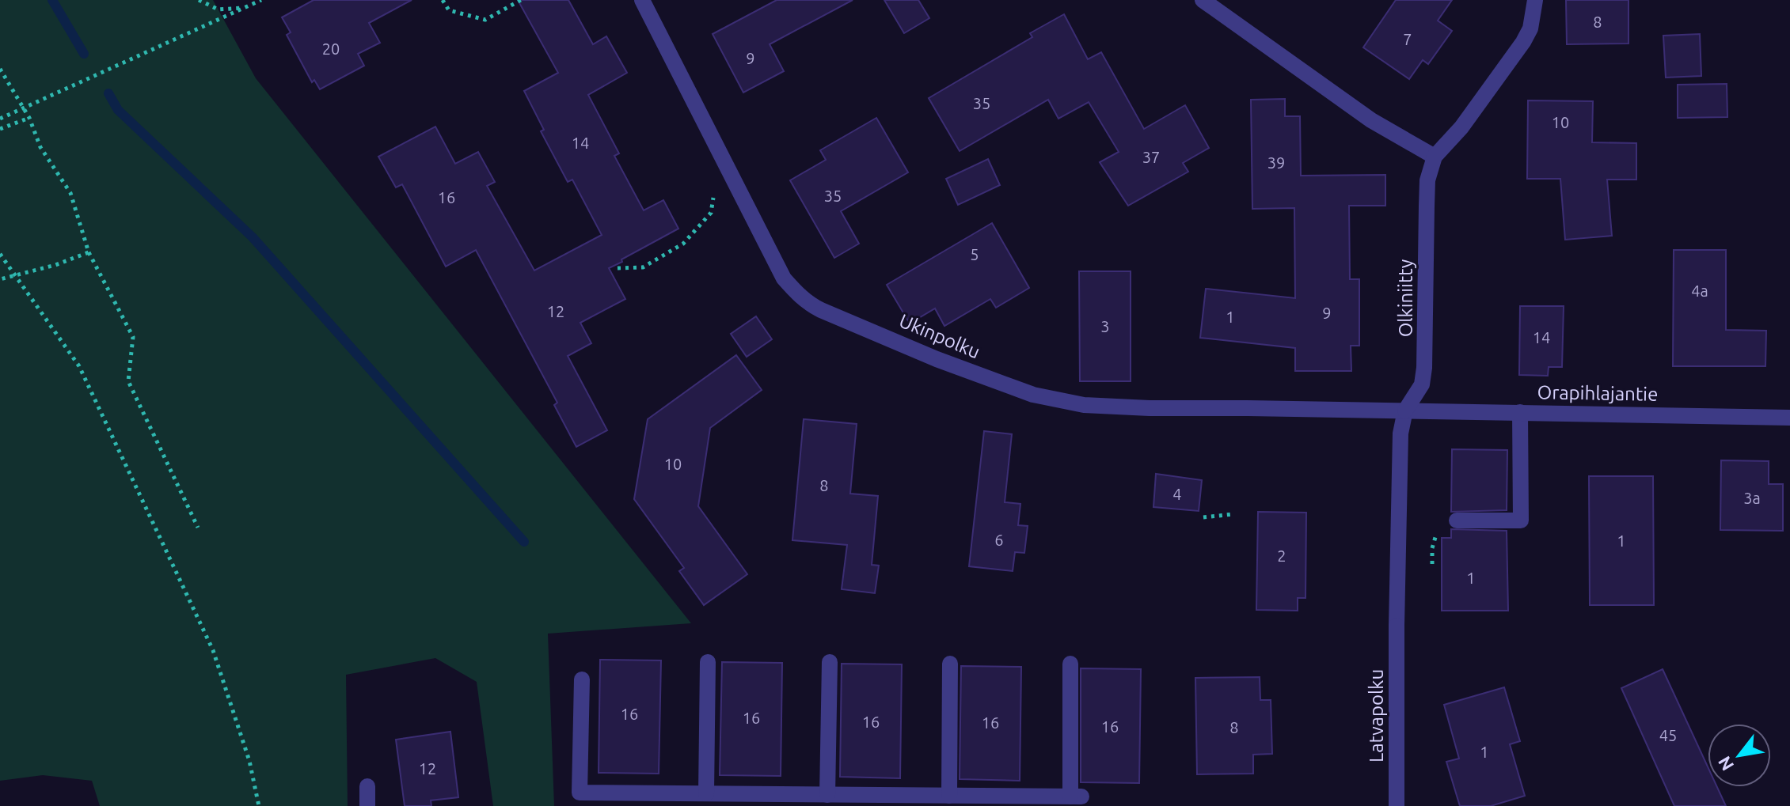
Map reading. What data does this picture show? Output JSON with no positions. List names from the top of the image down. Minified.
{"streets":{"street":["Olkiniitty","Ukinpolku","Orapihlajantie","Latvapolku"]},"crossings":[["Olkiniitty","Ukinpolku"],["Olkiniitty","Orapihlajantie"],["Olkiniitty","Latvapolku"],["Ukinpolku","Orapihlajantie"]],"house_numbers":["8","7","20","9","35","10","14","37","39","35","16","5","4a","12","9","1","3","14","10","8","4","3a","6","1","2","1","16","16","16","16","16","8","45","1","12"],"north":"bottom left"}
